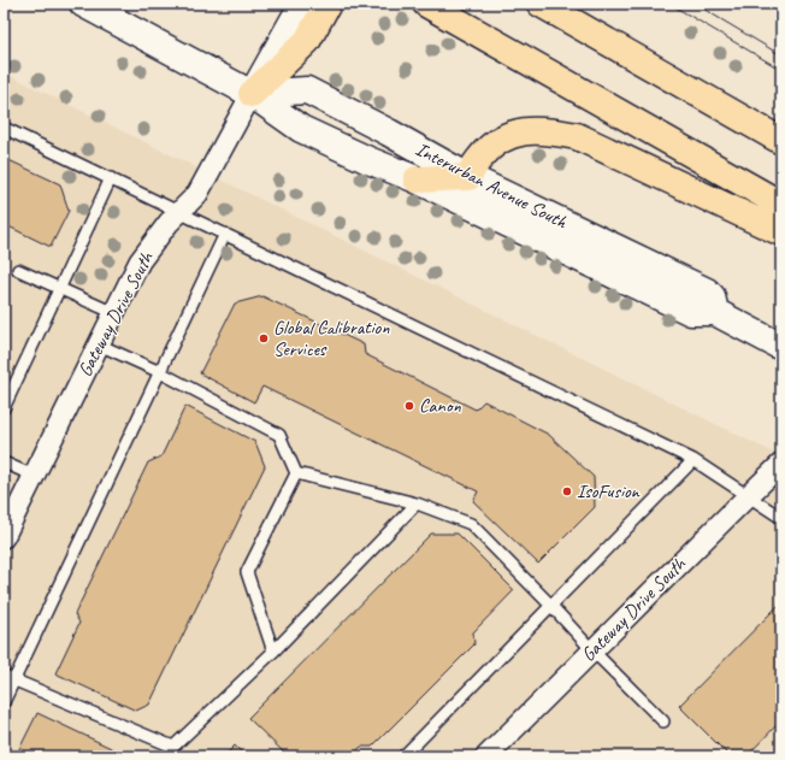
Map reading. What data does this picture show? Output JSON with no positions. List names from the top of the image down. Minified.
{"streets":{"main road":["Interurban Avenue South"],"street":["Gateway Drive South"]},"crossings":[["Interurban Avenue South","Gateway Drive South"]],"places":["Global Calibration Services","Canon","IsoFusion"]}
